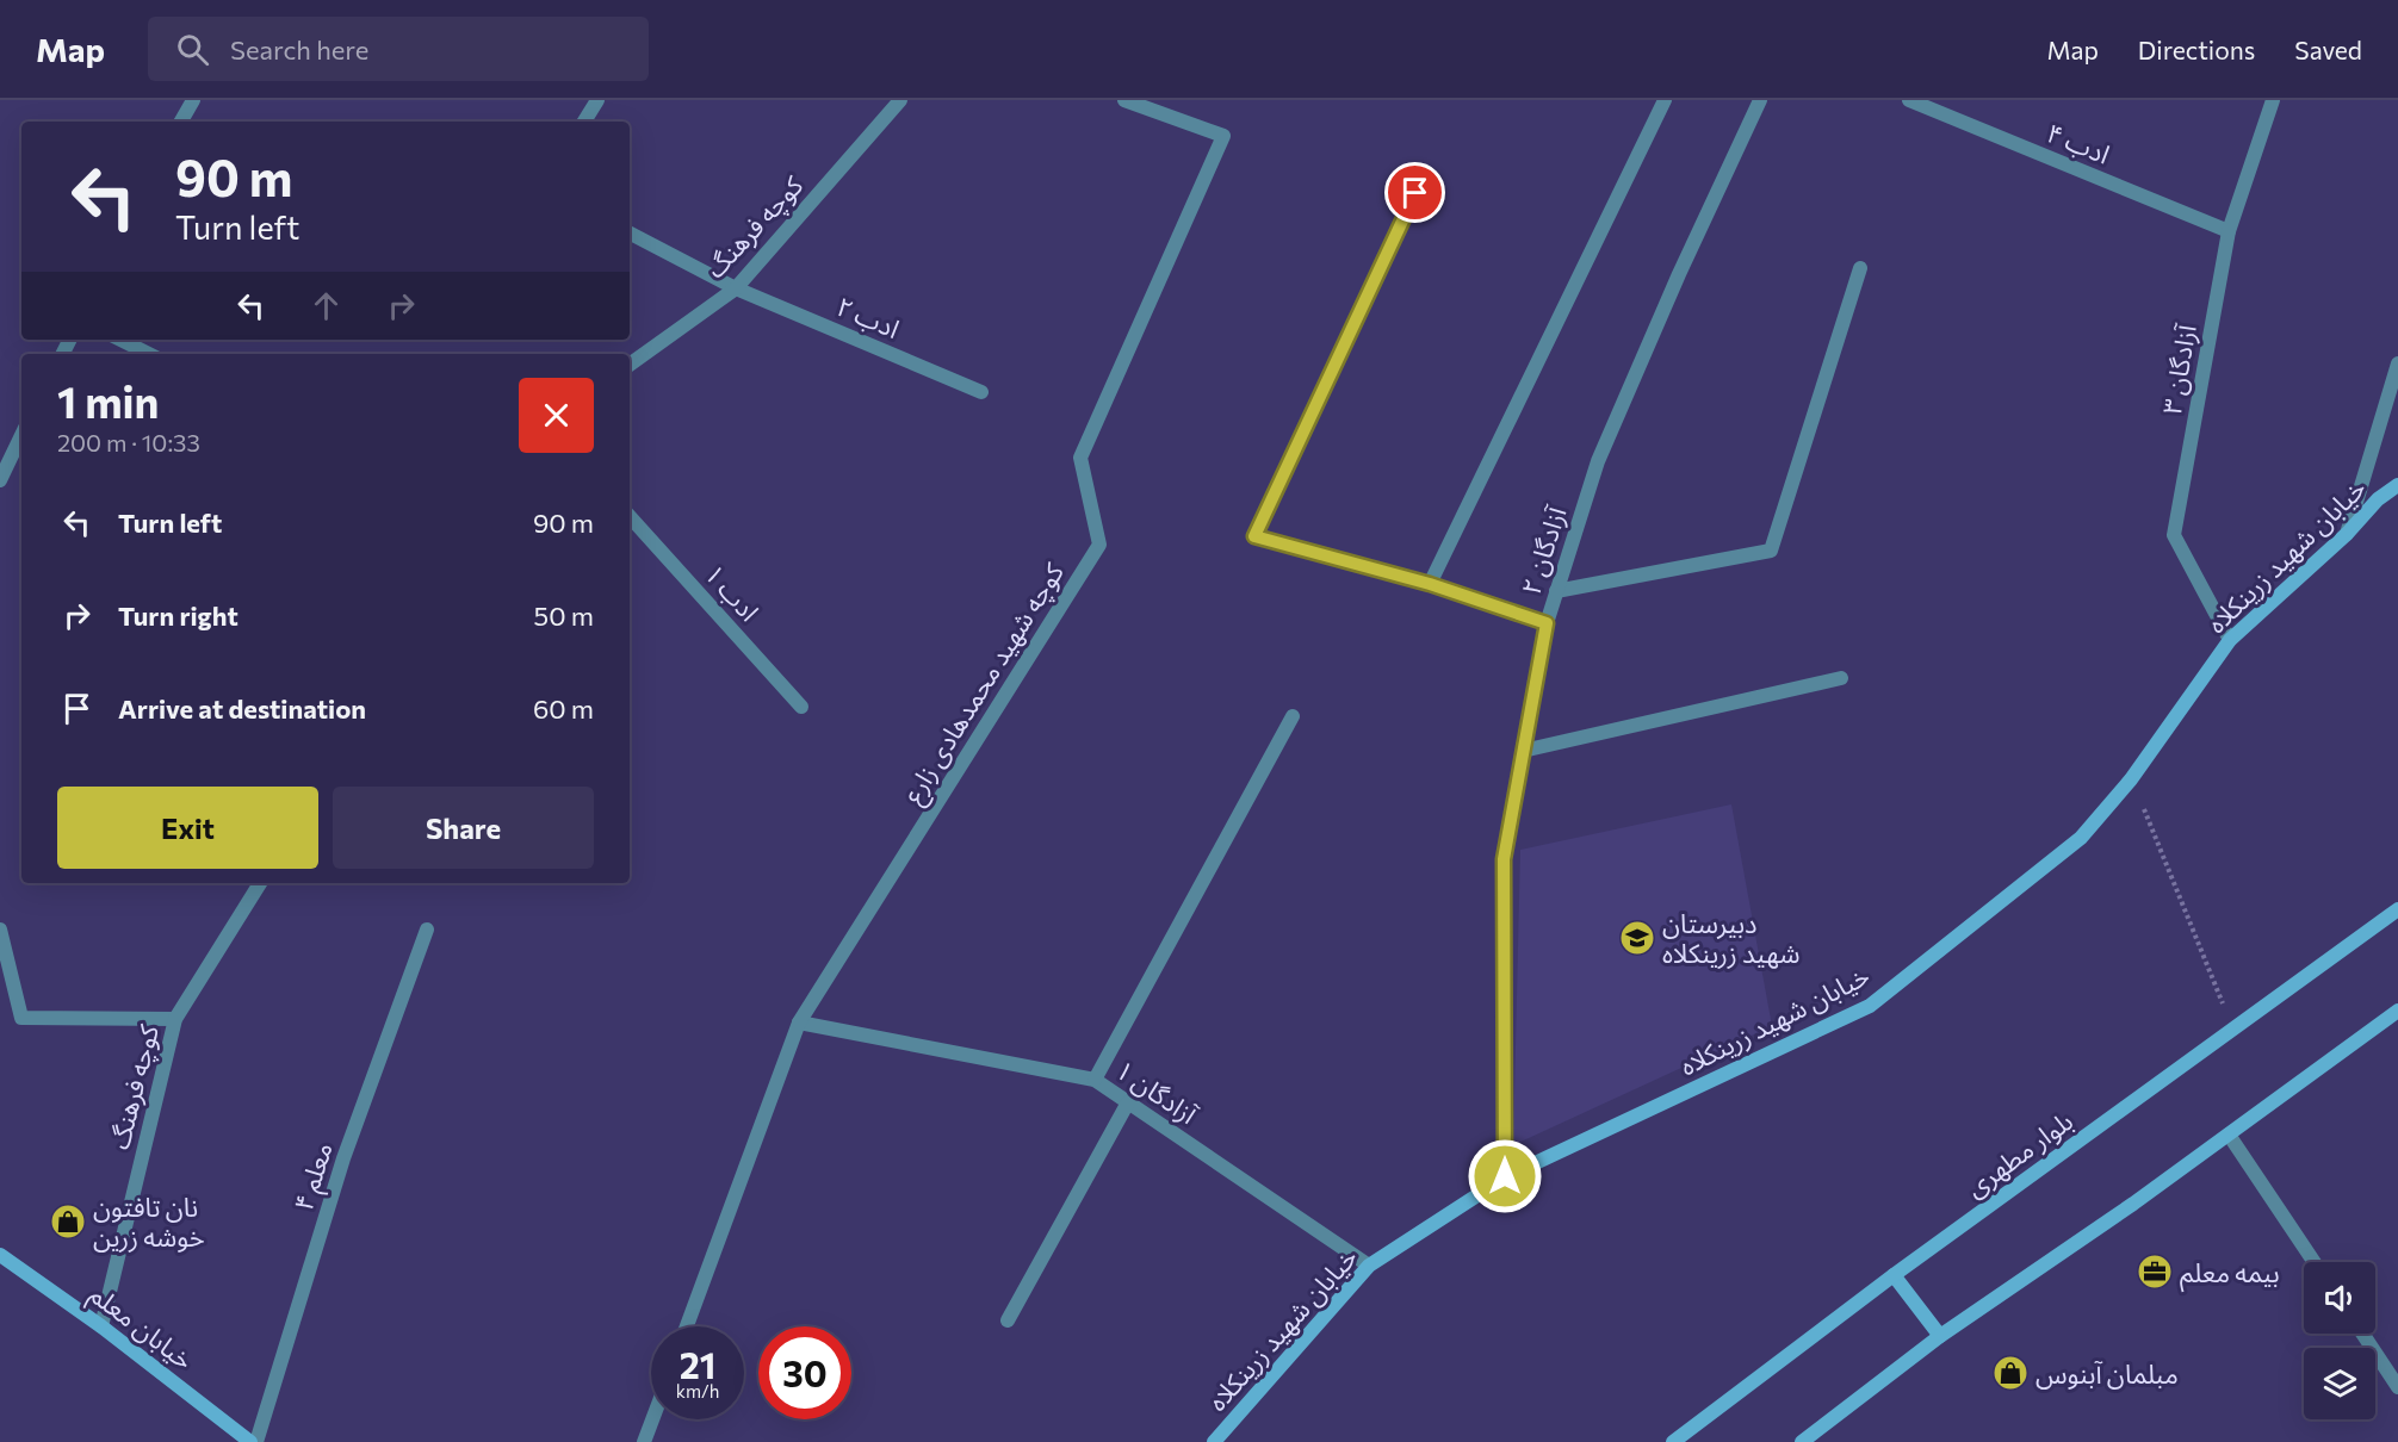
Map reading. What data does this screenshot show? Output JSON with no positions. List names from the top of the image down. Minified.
{"streets":{"street":["ادب ۴","کوچه فرهنگ","ادب ۲","آزادگان ۳","آزادگان ۲","خیابان شهید زرینکلاه","ادب ۱","کوچه شهید محمدهادی زارع","آزادگان ۱","بلوار مطهری","معلم ۴","خیابان معلم"]},"crossings":[["ادب ۴","آزادگان ۳"],["کوچه فرهنگ","ادب ۲"],["کوچه فرهنگ","خیابان معلم"],["آزادگان ۳","خیابان شهید زرینکلاه"],["آزادگان ۲","خیابان شهید زرینکلاه"],["خیابان شهید زرینکلاه","آزادگان ۱"],["کوچه شهید محمدهادی زارع","آزادگان ۱"]],"places":{"school or university":["دبیرستان شهید زرینکلاه"],"shop":["نان تافتون خوشه زرین","مبلمان آبنوس"],"office":["بیمه معلم"]},"page":{"header":"Map","search":"Search here","nav":["Map","Directions","Saved"],"turn":["90 m","Turn left"],"heading":["1 min","200 m · 10:33"],"list":[{"name":"Turn left","value":"90 m"},{"name":"Turn right","value":"50 m"},{"name":"Arrive at destination","value":"60 m"}],"buttons":["Exit","Share"],"speed":"21 km/h","limit":"30"}}
